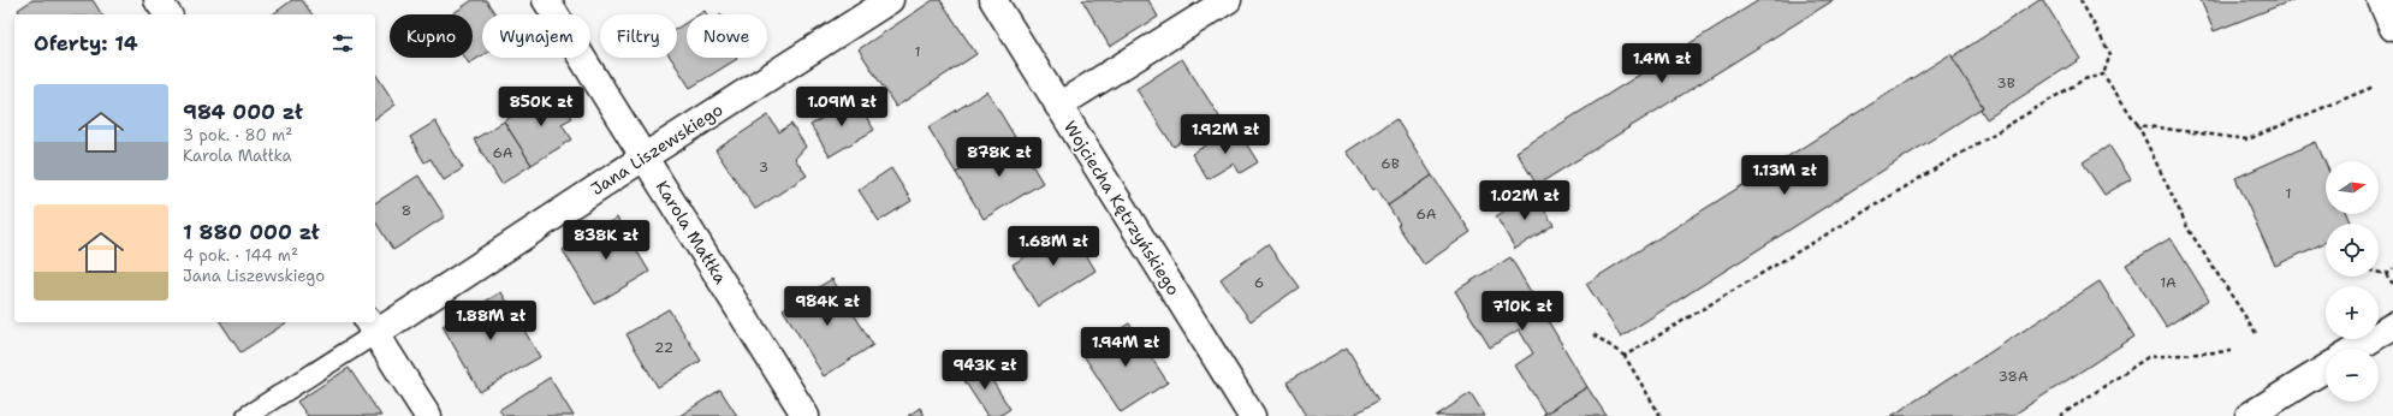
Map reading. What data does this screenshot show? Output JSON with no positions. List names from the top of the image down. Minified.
{"streets":{"street":["Jana Liszewskiego","Wojciecha Kętrzyńskiego","Karola Małłka"]},"crossings":[["Jana Liszewskiego","Karola Małłka"]],"house_numbers":["1","3B","6A","6B","3","1","8","6A","6","1A","22","38A"],"north":"right","page":{"chip":["Kupno","Wynajem","Filtry","Nowe"],"heading":"Oferty: 14","price":["1.4M zł","850K zł","1.09M zł","1.92M zł","878K zł","1.13M zł","1.02M zł","838K zł","1.68M zł","984K zł","710K zł","1.88M zł","1.94M zł","943K zł"],"list":[{"name":"984 000 zł","note":"3 pok. · 80 m² · Karola Małłka"},{"name":"1 880 000 zł","note":"4 pok. · 144 m² · Jana Liszewskiego"}],"map_buttons":["+","−"]}}
